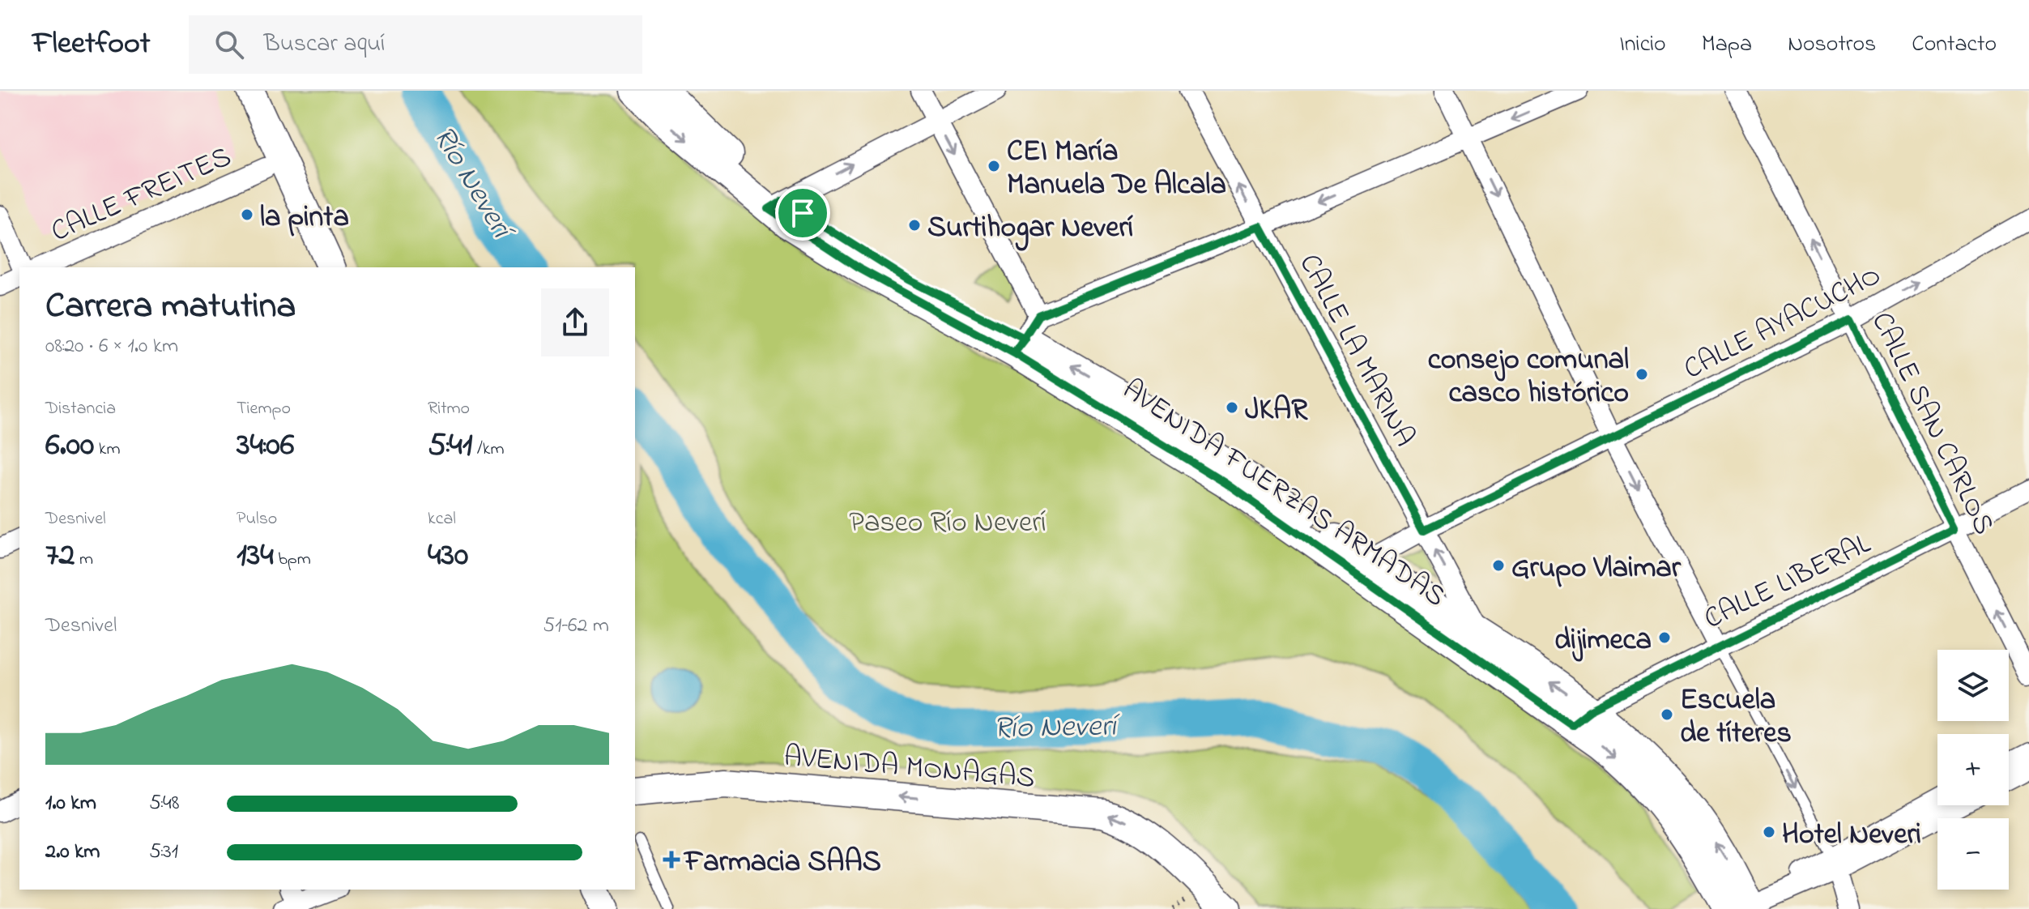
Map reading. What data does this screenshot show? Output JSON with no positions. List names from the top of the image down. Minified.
{"streets":{"street":["CALLE FREITES","CALLE AYACUCHO","CALLE LA MARINA","CALLE SAN CARLOS","AVENIDA FUERZAS ARMADAS","CALLE LIBERAL","AVENIDA MONAGAS"]},"crossings":[["CALLE AYACUCHO","CALLE LA MARINA"],["CALLE AYACUCHO","CALLE SAN CARLOS"],["CALLE AYACUCHO","AVENIDA FUERZAS ARMADAS"],["CALLE LA MARINA","AVENIDA FUERZAS ARMADAS"],["CALLE SAN CARLOS","CALLE LIBERAL"],["AVENIDA FUERZAS ARMADAS","CALLE LIBERAL"]],"one_way":["CALLE LA MARINA","CALLE SAN CARLOS","AVENIDA MONAGAS"],"water":["Río Neverí"],"parks":["Paseo Río Neverí"],"places":{"other":["CEI María Manuela De Alcala","la pinta","Surtihogar Neverí","consejo comunal casco histórico","JKAR","Grupo Vlaimar","dijimeca","Escuela de títeres","Hotel Neveri"],"health":["Farmacia SAAS"]},"page":{"header":"Fleetfoot","search":"Buscar aquí","nav":["Inicio","Mapa","Nosotros","Contacto"],"heading":["Carrera matutina","08:20 · 6 × 1.0 km"],"stats":[["Distancia","6.00 km"],["Tiempo","34:06"],["Ritmo","5:41 /km"],["Desnivel","72 m"],["Pulso","134 bpm"],["kcal","430"]],"chart":["Desnivel","51–62 m"],"map_buttons":["+","−"],"list":[{"name":"1.0 km","note":"5:48"},{"name":"2.0 km","note":"5:31"}]}}
